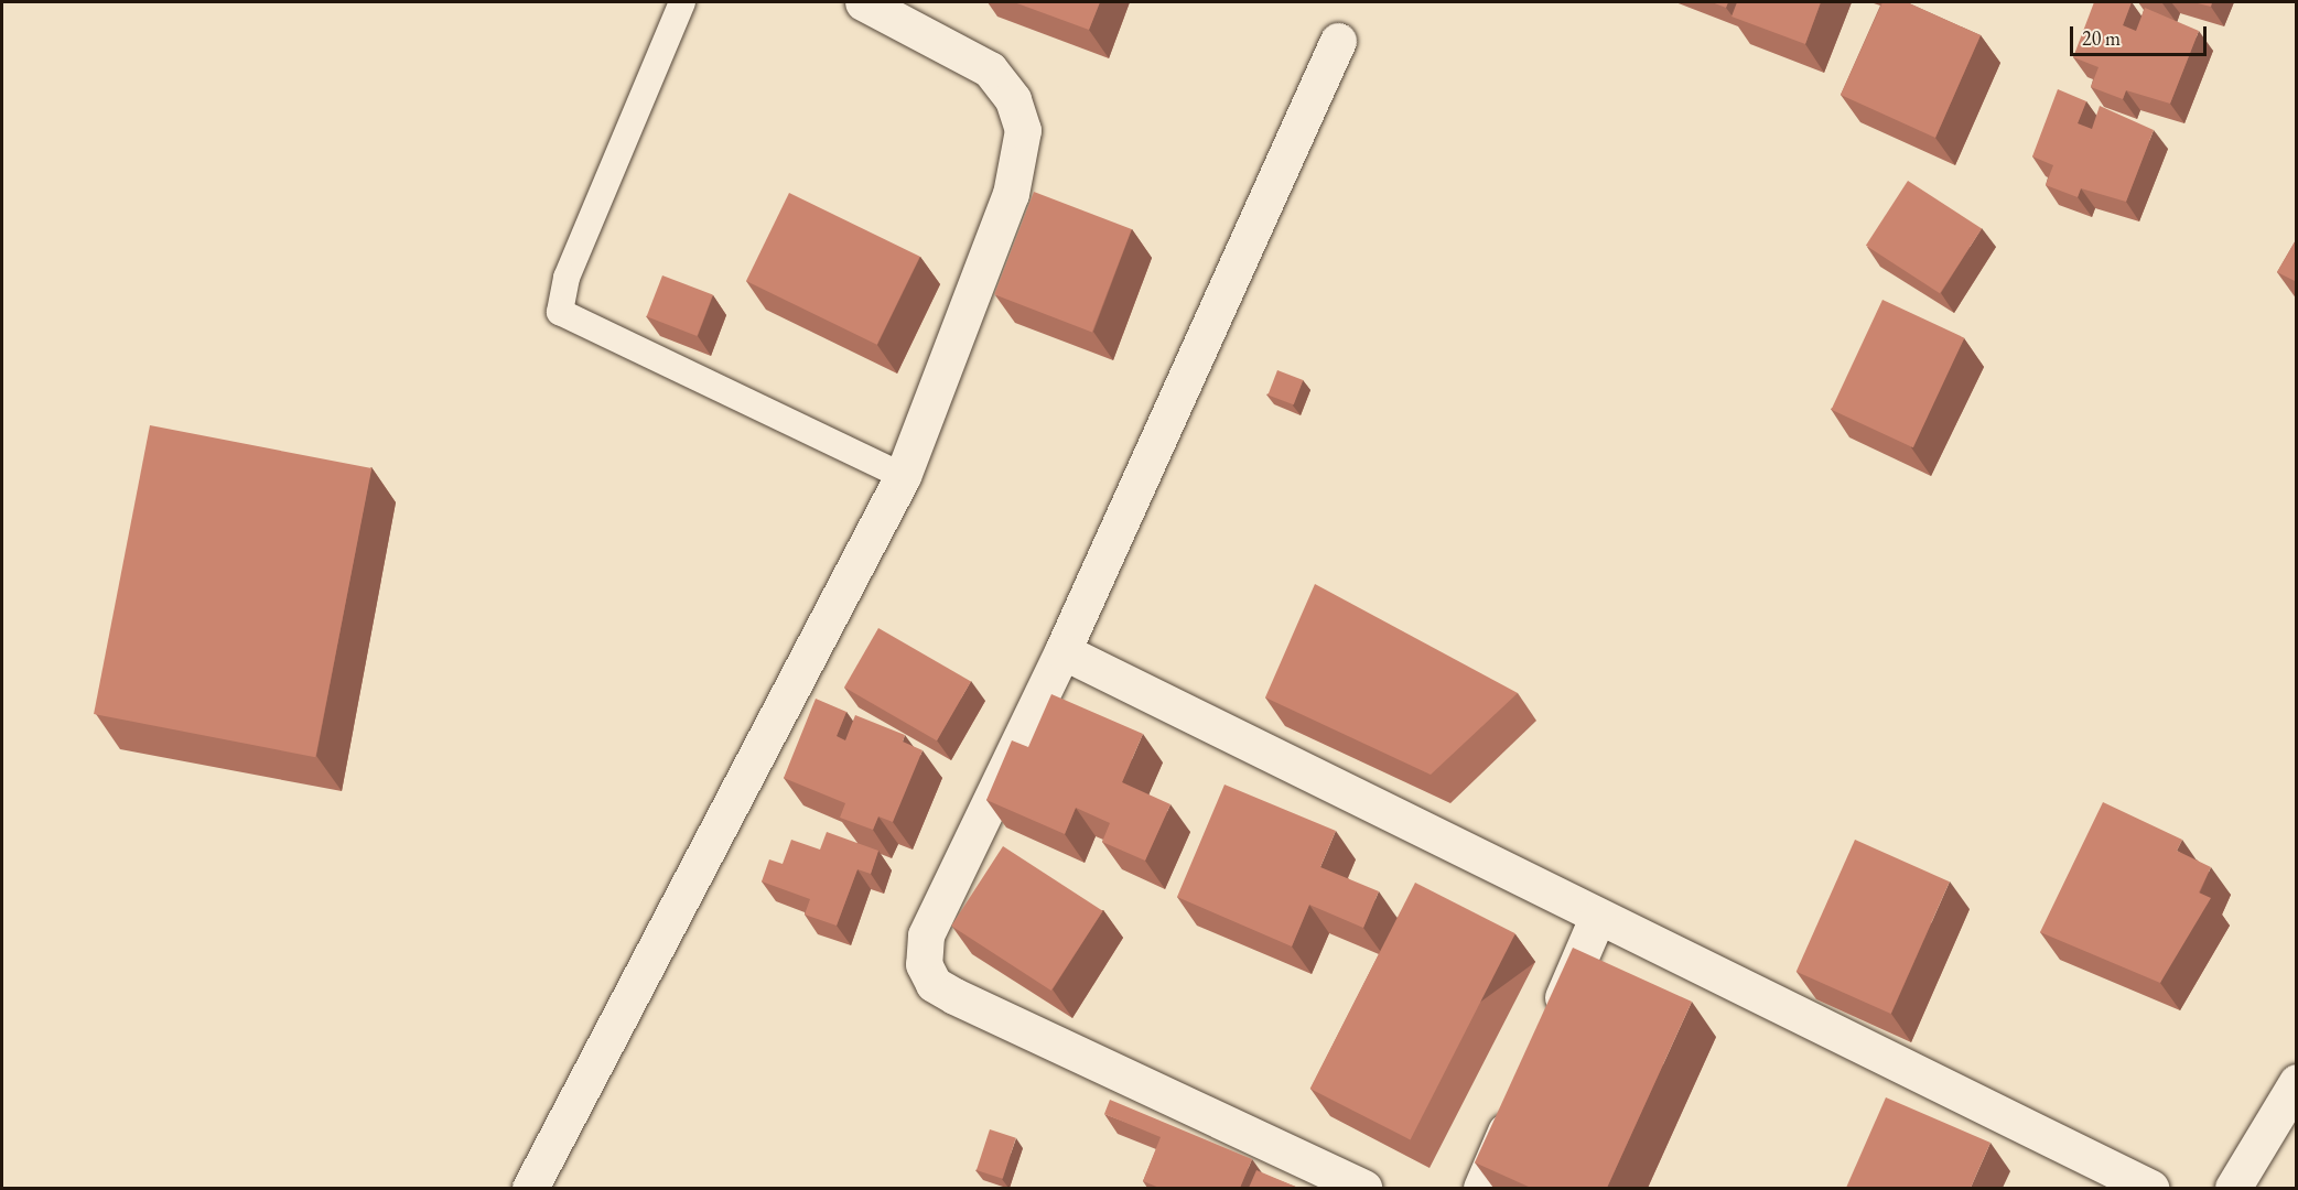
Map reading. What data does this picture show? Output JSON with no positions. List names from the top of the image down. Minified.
{"scale_bar":"20 m"}
